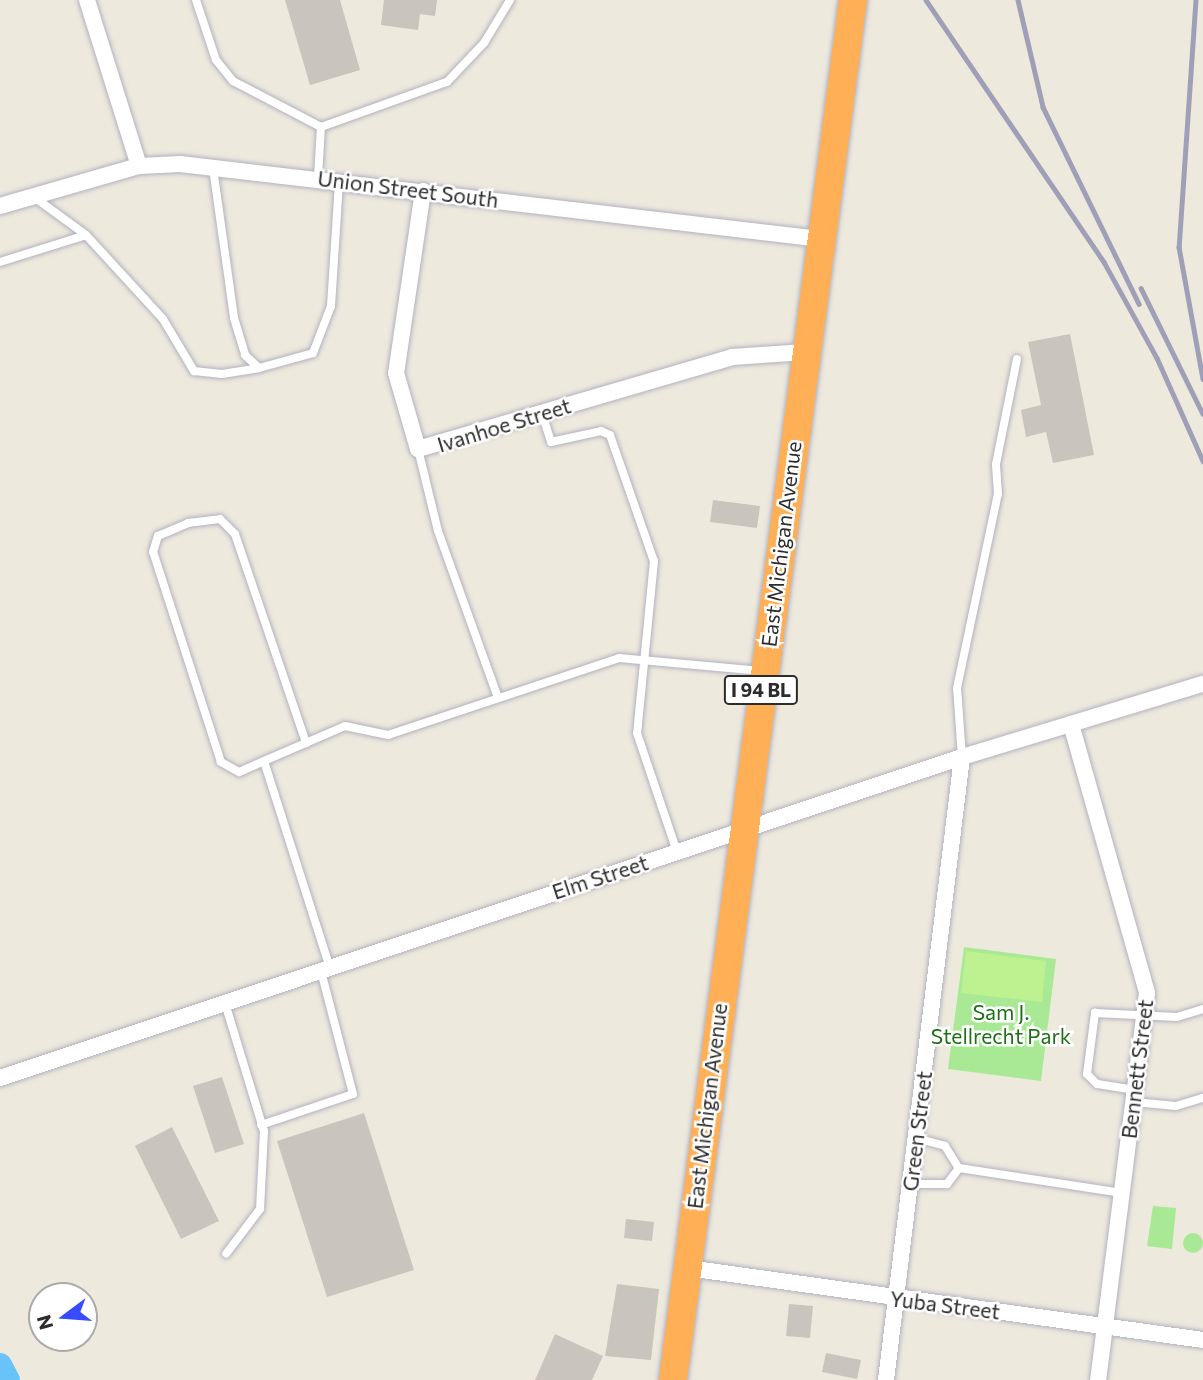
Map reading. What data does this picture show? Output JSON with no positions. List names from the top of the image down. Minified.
{"streets":{"highway":["East Michigan Avenue","I 94 BL"],"street":["Union Street South","Ivanhoe Street","Elm Street","Bennett Street","Green Street","Yuba Street"]},"crossings":[["Union Street South","Ivanhoe Street"],["Union Street South","East Michigan Avenue"],["Ivanhoe Street","East Michigan Avenue"],["East Michigan Avenue","Elm Street"],["East Michigan Avenue","Yuba Street"],["Elm Street","Bennett Street"],["Elm Street","Green Street"],["Bennett Street","Yuba Street"],["Green Street","Yuba Street"]],"parks":["Sam J. Stellrecht Park"],"north":"left"}
